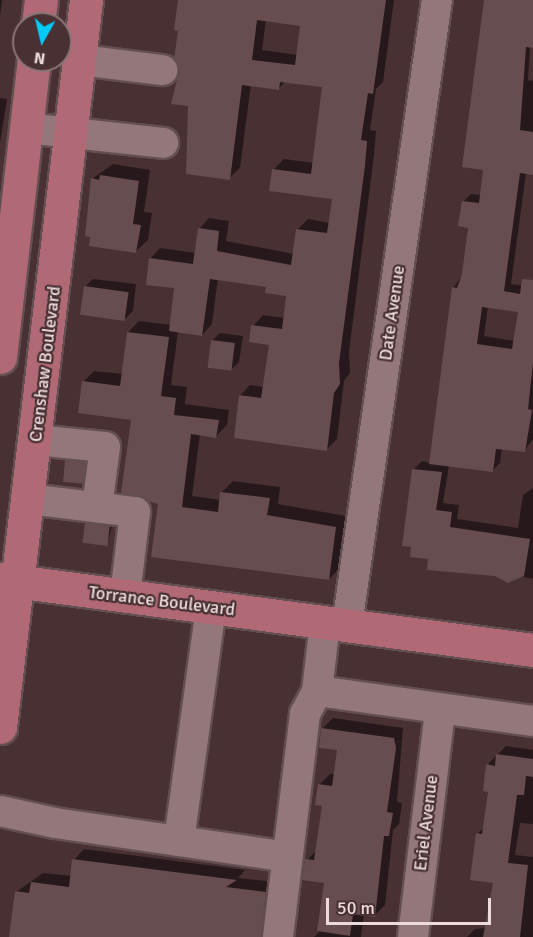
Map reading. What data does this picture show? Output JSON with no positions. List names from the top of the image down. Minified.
{"streets":{"main road":["Crenshaw Boulevard","Torrance Boulevard"],"street":["Date Avenue","Eriel Avenue"]},"crossings":[["Date Avenue","Torrance Boulevard"],["Crenshaw Boulevard","Torrance Boulevard"]],"scale_bar":"50 m","north":"bottom"}
